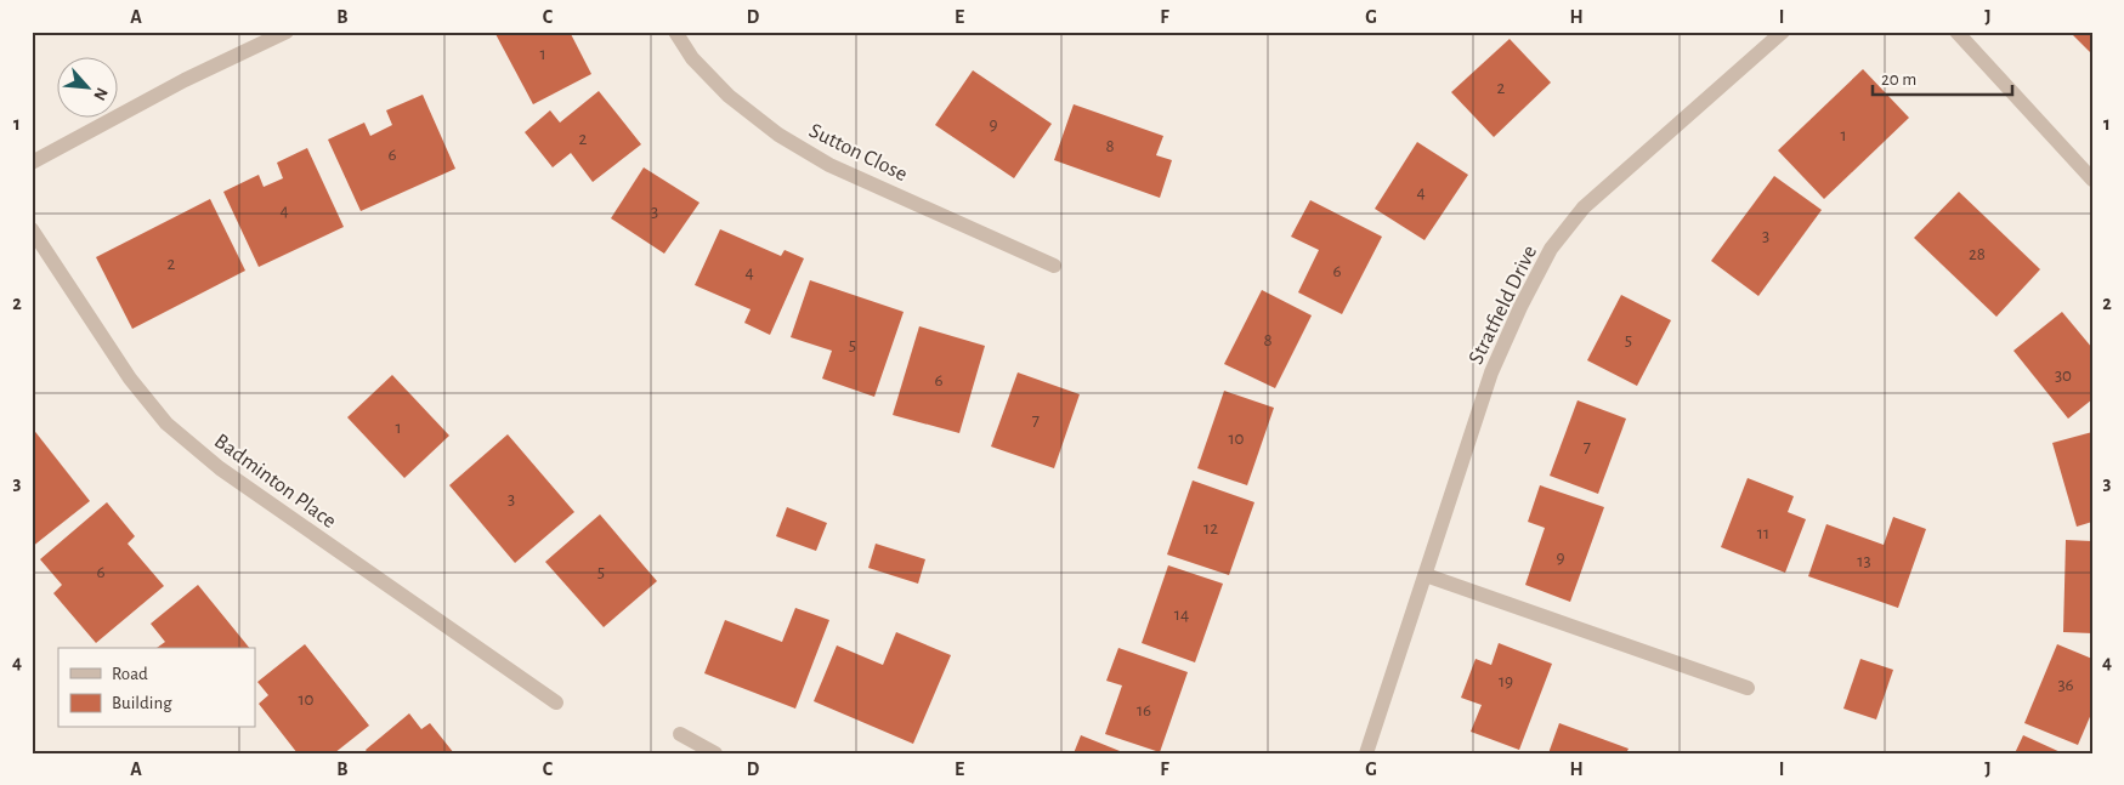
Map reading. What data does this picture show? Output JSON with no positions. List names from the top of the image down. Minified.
{"streets":{"street":["Sutton Close","Stratfield Drive","Badminton Place"]},"house_numbers":["1","2","9","1","2","8","6","4","4","3","3","28","2","6","4","8","5","5","30","6","7","1","10","7","3","12","11","9","13","6","5","14","19","36","10","16"],"legend":["Road","Building"],"scale_bar":"20 m","north":"bottom right","grid":{"columns":["A","B","C","D","E","F","G","H","I","J"],"rows":["1","2","3","4"]}}
